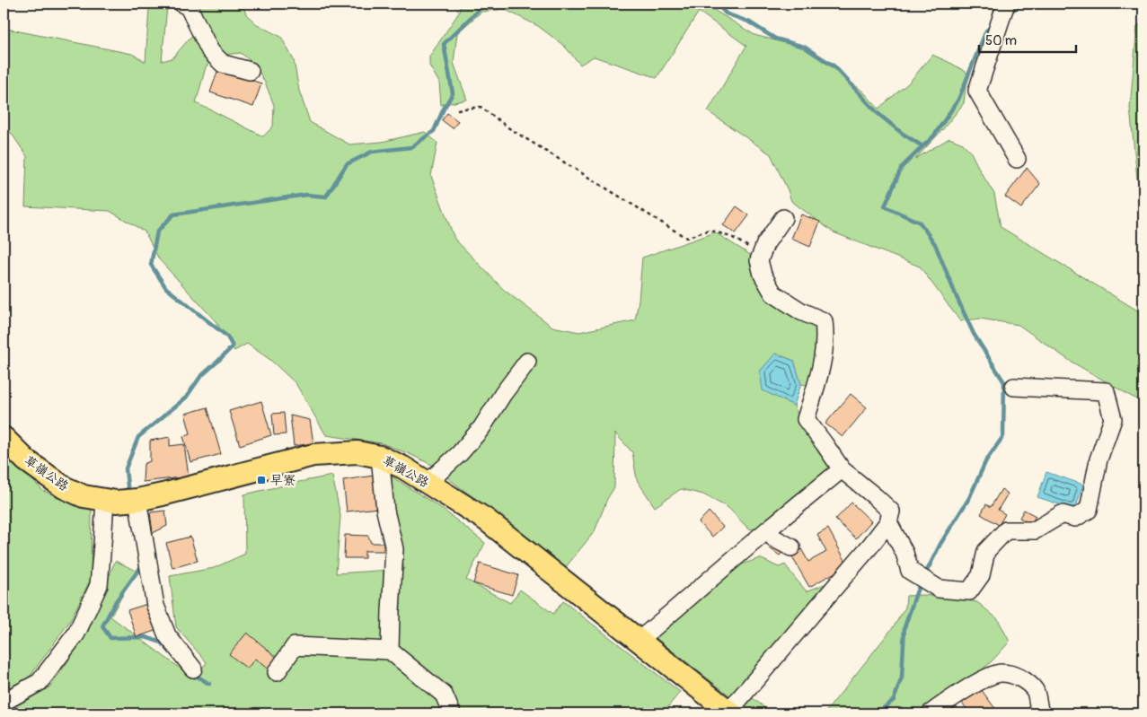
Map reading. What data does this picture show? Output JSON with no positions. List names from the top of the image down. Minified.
{"streets":{"main road":["草嶺公路"]},"places":{"transit":["早寮"]},"scale_bar":"50 m"}
